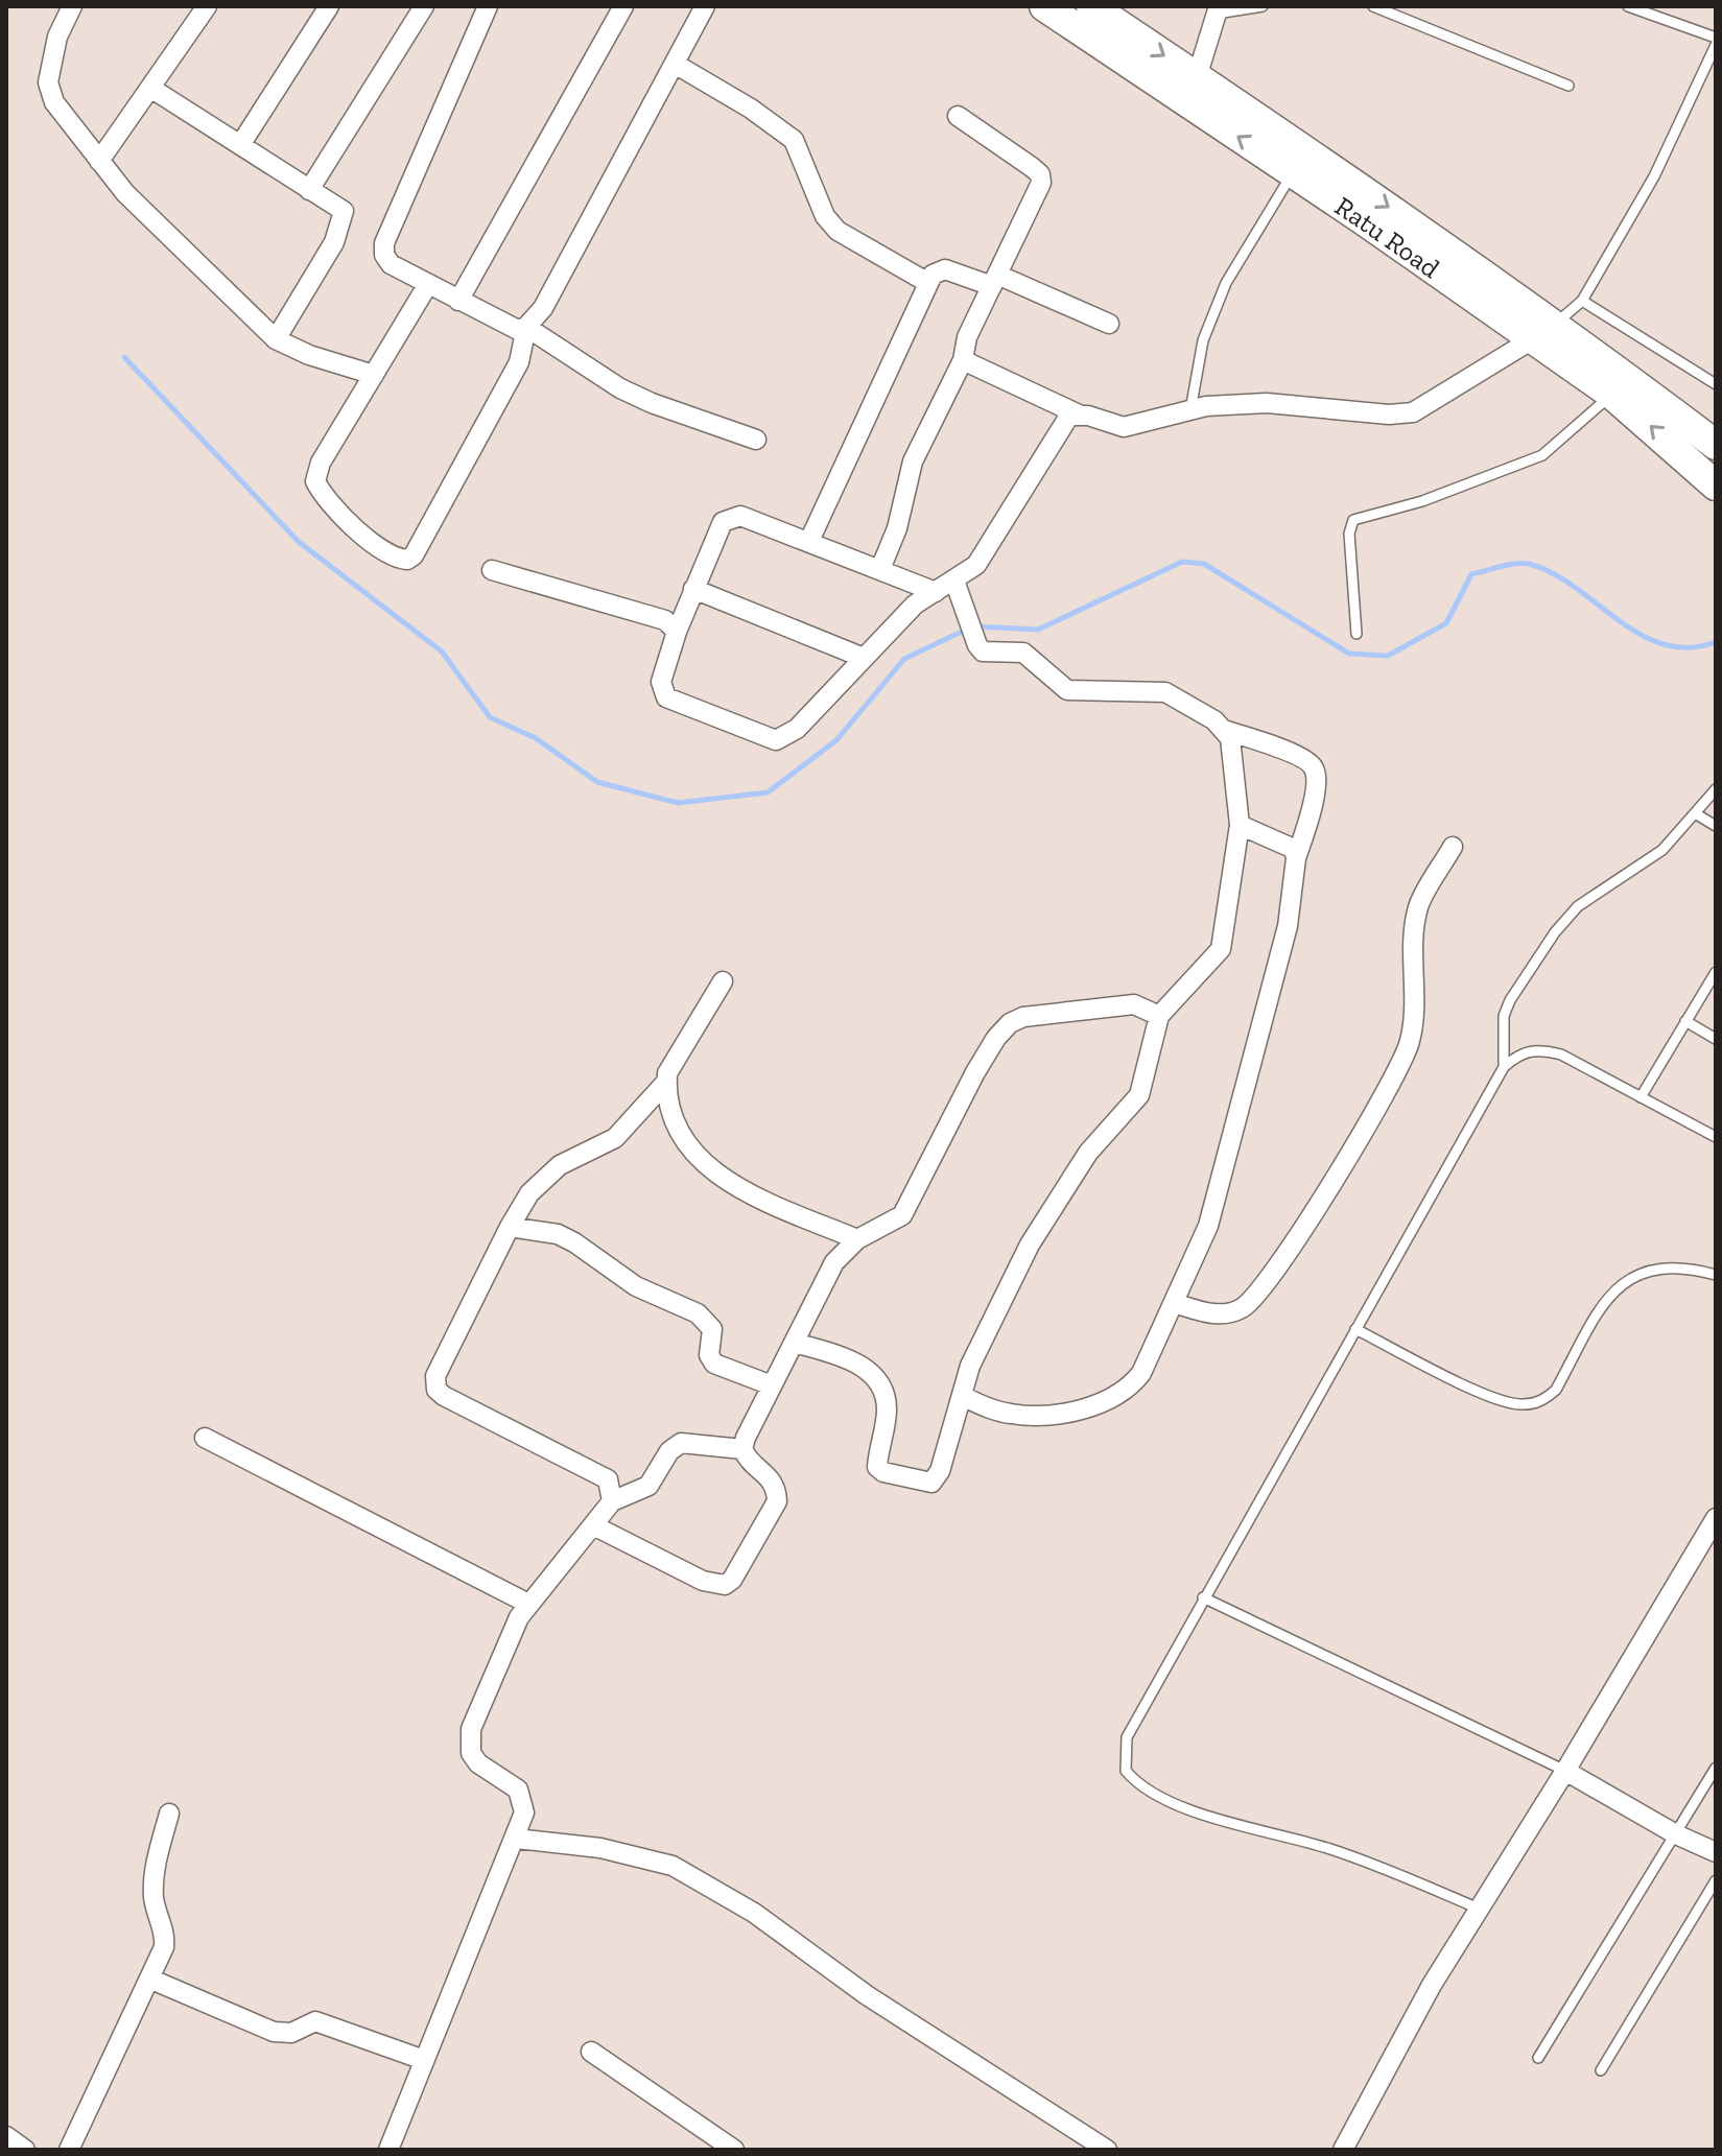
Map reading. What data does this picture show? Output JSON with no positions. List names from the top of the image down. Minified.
{"streets":{"main road":["Ratu Road"]}}
